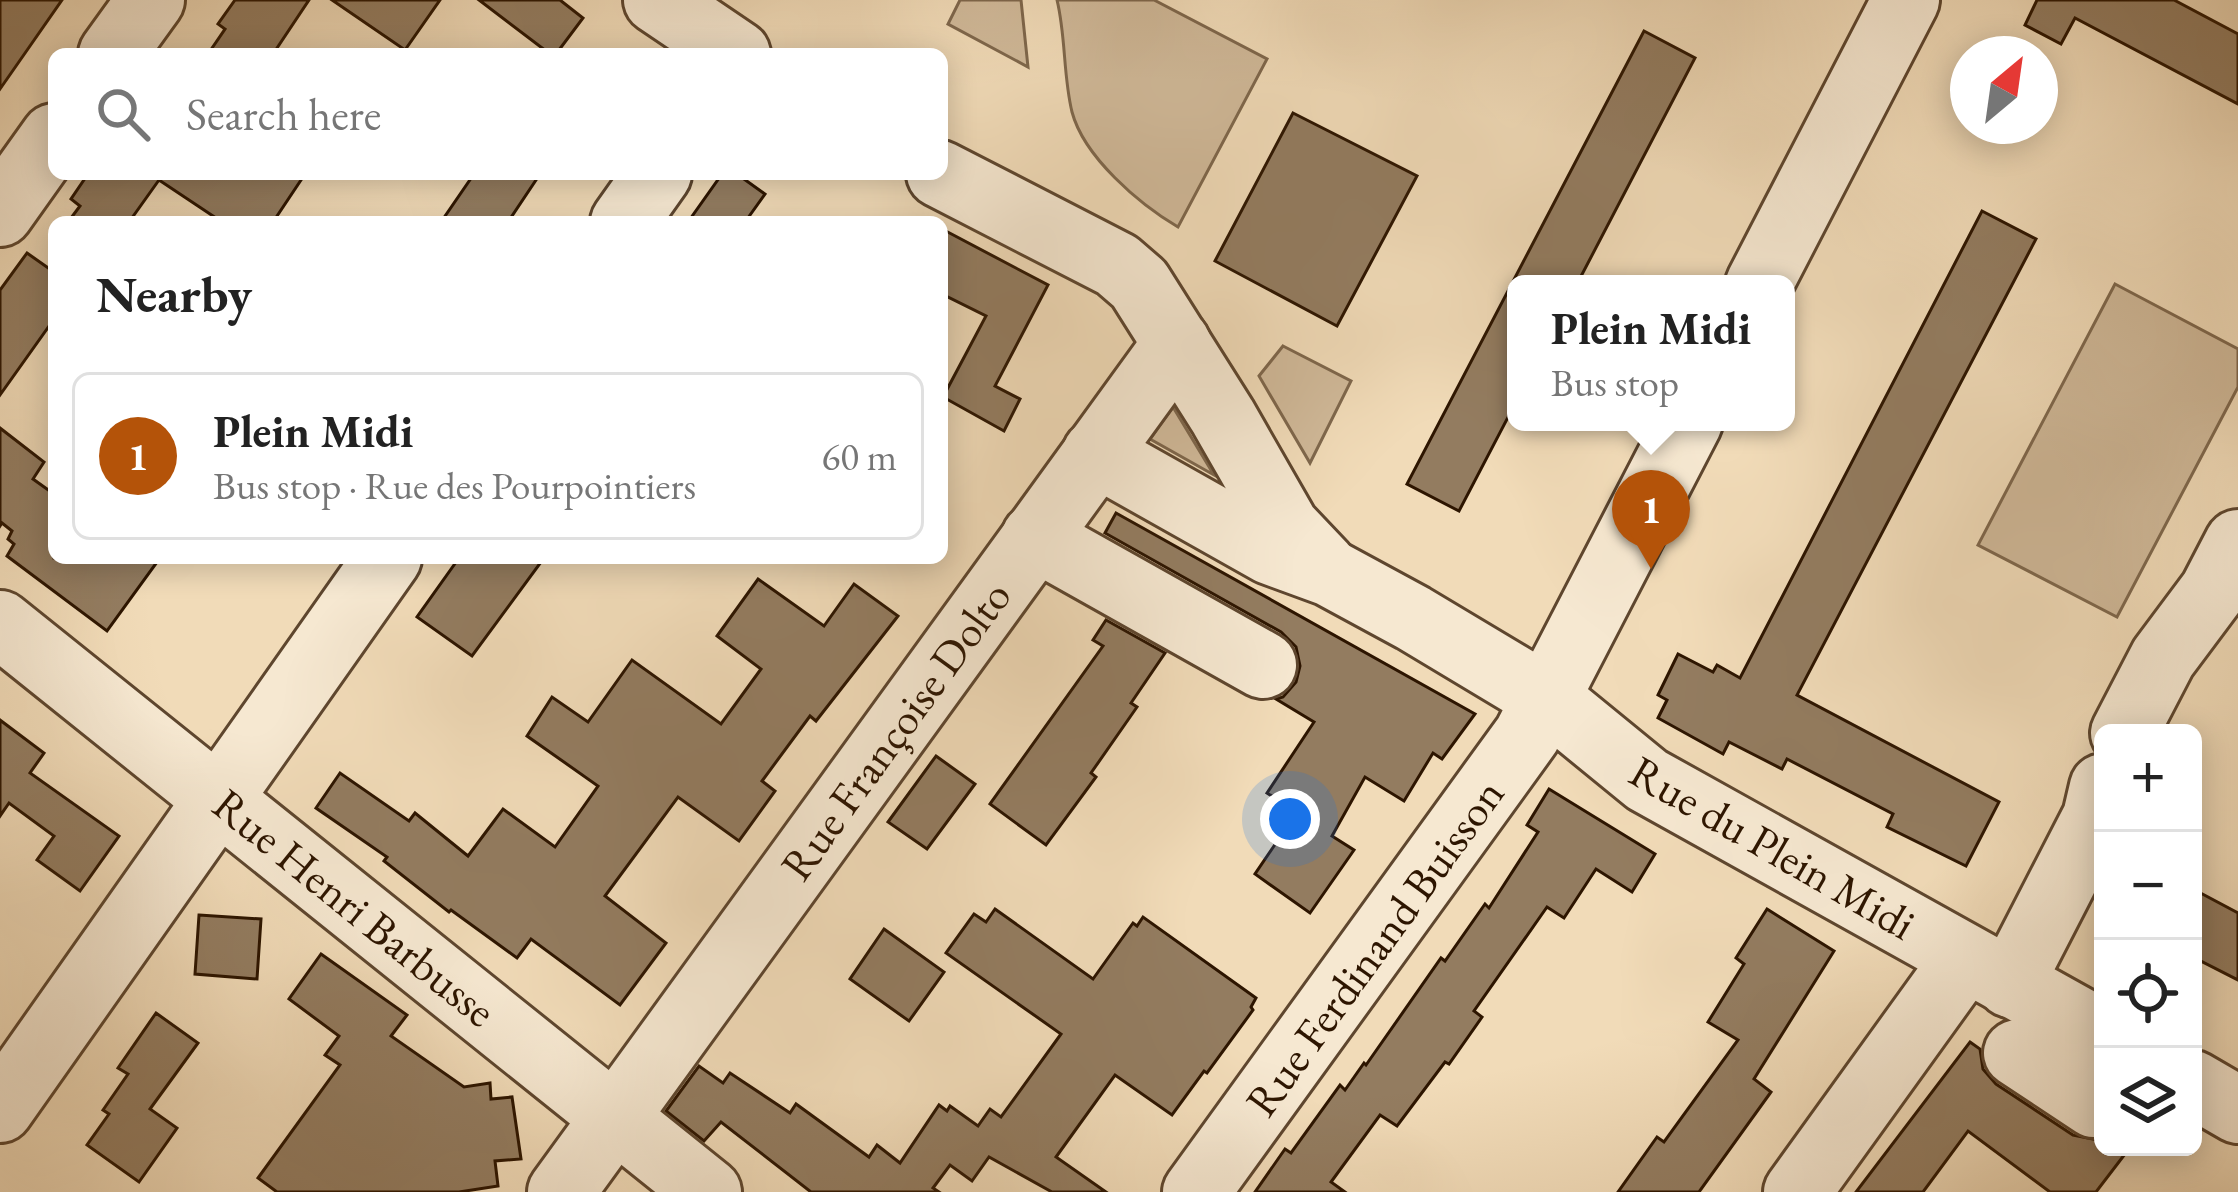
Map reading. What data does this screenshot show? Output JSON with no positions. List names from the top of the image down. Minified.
{"streets":{"street":["Rue Françoise Dolto","Rue du Plein Midi","Rue Henri Barbusse","Rue Ferdinand Buisson"]},"crossings":[["Rue Françoise Dolto","Rue du Plein Midi"],["Rue Françoise Dolto","Rue Henri Barbusse"],["Rue du Plein Midi","Rue Ferdinand Buisson"]],"north":"top right","page":{"search":"Search here","heading":"Nearby","popup":["Plein Midi","Bus stop"],"list":[{"mark":"1","name":"Plein Midi","note":"Bus stop · Rue des Pourpointiers","value":"60 m"}],"pins":"1","map_buttons":["+","−"]}}
